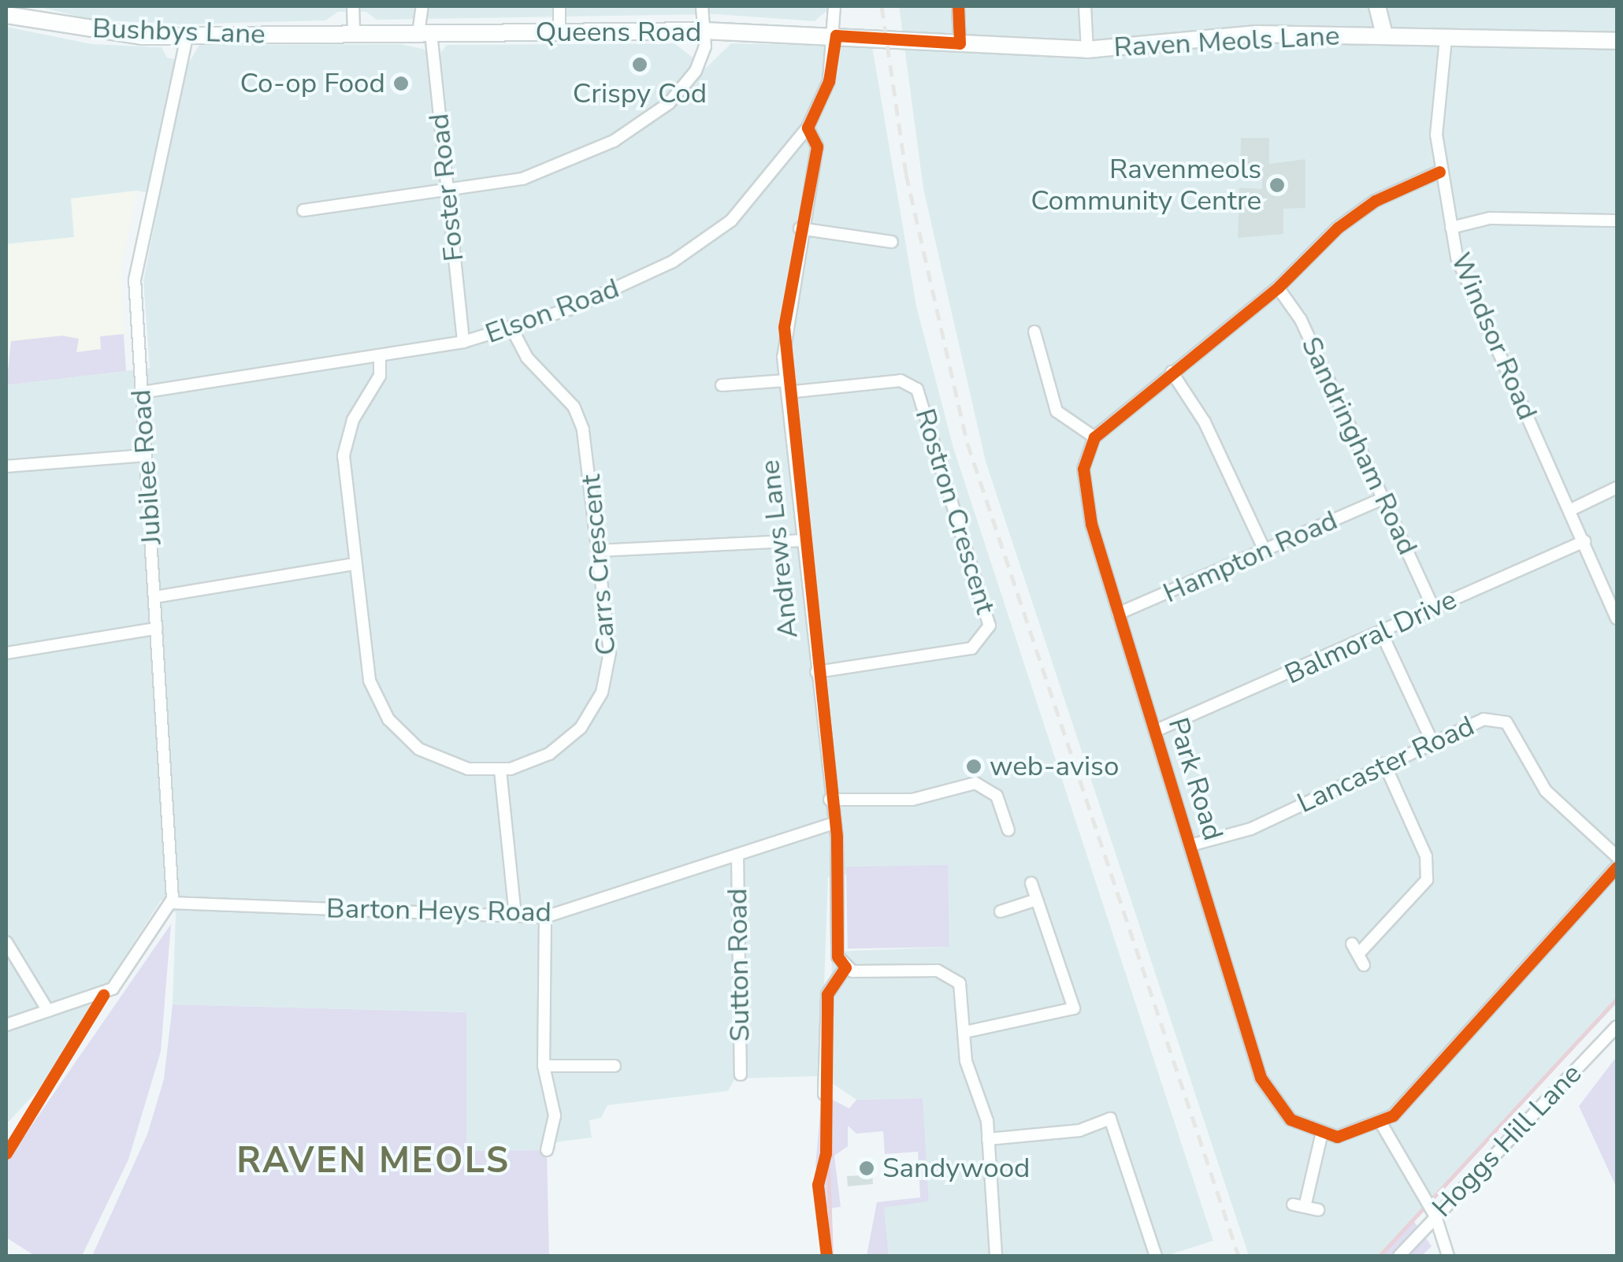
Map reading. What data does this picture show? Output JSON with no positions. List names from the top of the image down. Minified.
{"streets":{"street":["Bushbys Lane","Queens Road","Raven Meols Lane","Foster Road","Elson Road","Windsor Road","Sandringham Road","Jubilee Road","Rostron Crescent","Andrews Lane","Hampton Road","Carrs Crescent","Balmoral Drive","Lancaster Road","Park Road","Barton Heys Road","Sutton Road","Hoggs Hill Lane"]},"crossings":[["Bushbys Lane","Queens Road"],["Bushbys Lane","Jubilee Road"],["Queens Road","Raven Meols Lane"],["Queens Road","Foster Road"],["Queens Road","Elson Road"],["Raven Meols Lane","Windsor Road"],["Foster Road","Elson Road"],["Elson Road","Jubilee Road"],["Elson Road","Andrews Lane"],["Elson Road","Carrs Crescent"],["Windsor Road","Balmoral Drive"],["Sandringham Road","Hampton Road"],["Sandringham Road","Balmoral Drive"],["Jubilee Road","Barton Heys Road"],["Rostron Crescent","Andrews Lane"],["Andrews Lane","Barton Heys Road"],["Hampton Road","Park Road"],["Balmoral Drive","Park Road"],["Lancaster Road","Park Road"],["Barton Heys Road","Sutton Road"]],"districts":["RAVEN MEOLS"],"places":["Crispy Cod","Co-op Food","Ravenmeols Community Centre","web-aviso","Sandywood"]}
